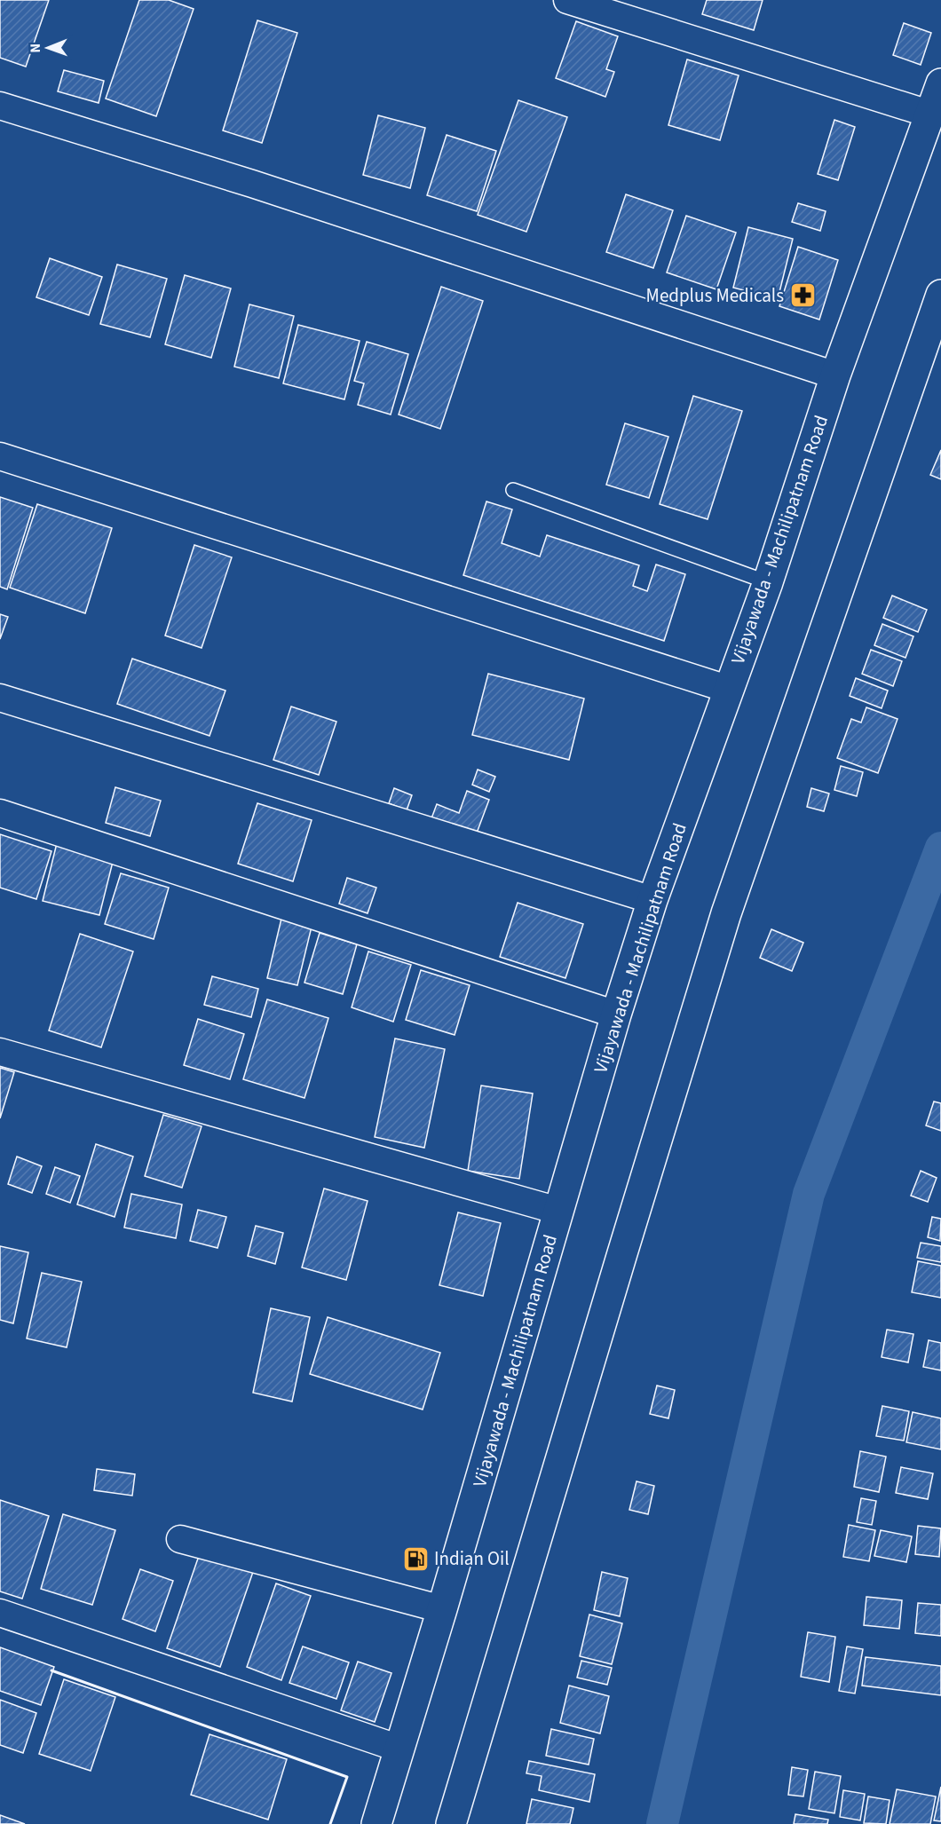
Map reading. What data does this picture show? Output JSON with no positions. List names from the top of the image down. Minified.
{"streets":{"highway":["Vijayawada - Machilipatnam Road"]},"places":{"pharmacy":["Medplus Medicals"],"fuel station":["Indian Oil"]},"north":"left"}
